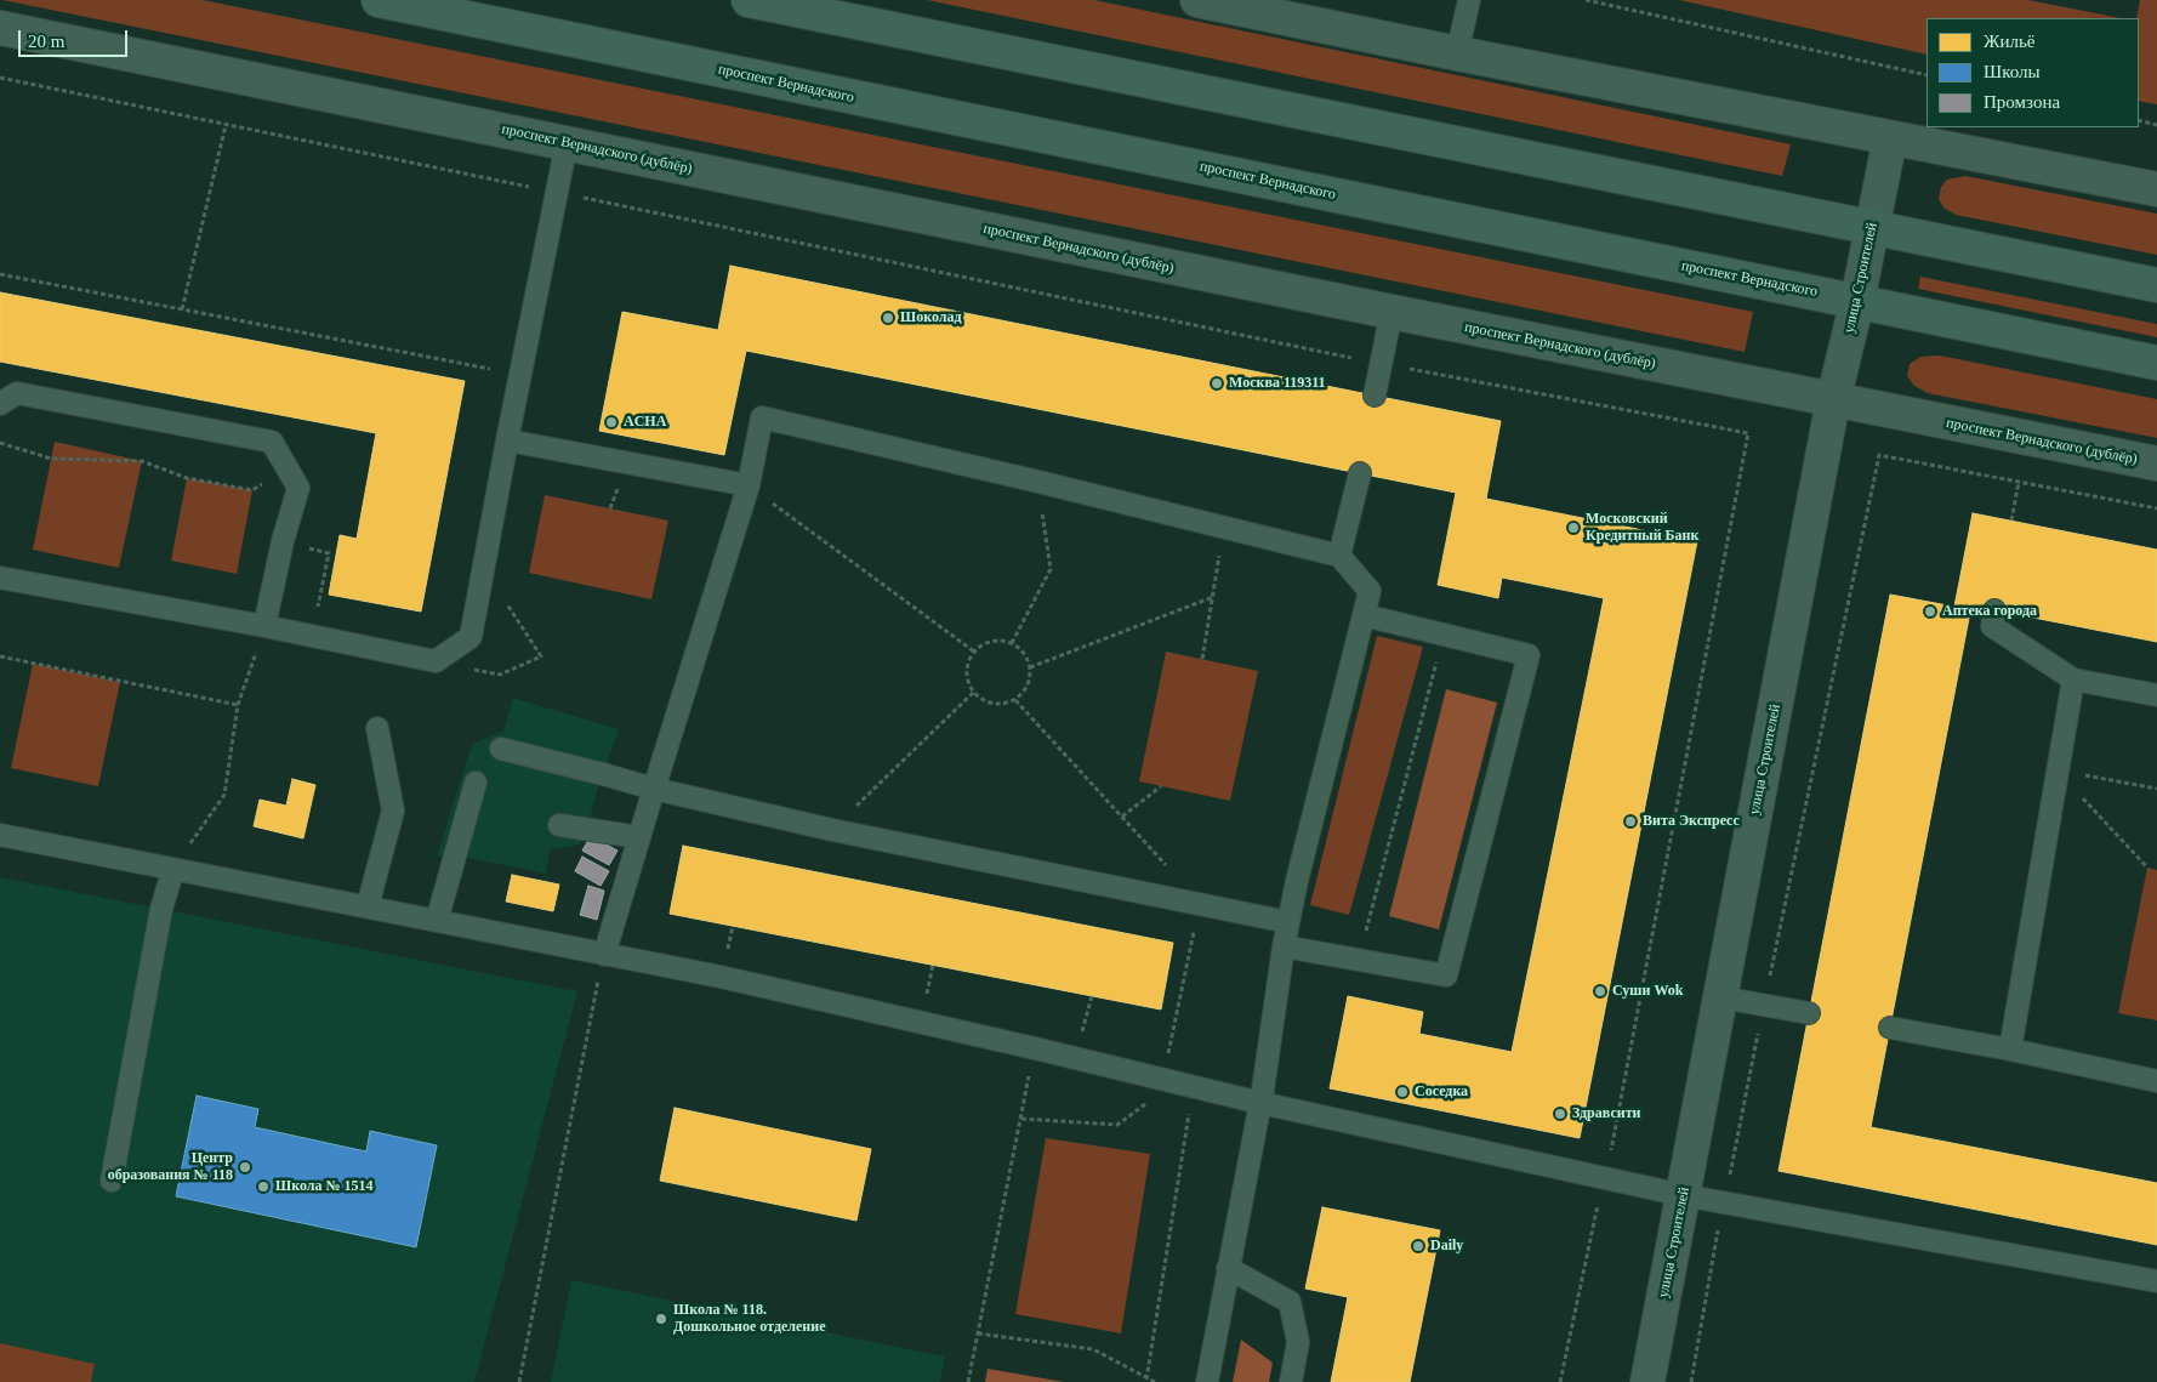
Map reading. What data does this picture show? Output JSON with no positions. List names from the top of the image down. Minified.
{"streets":{"main road":["проспект Вернадского"],"street":["проспект Вернадского (дублёр)","улица Строителей"]},"crossings":[["проспект Вернадского","улица Строителей"],["проспект Вернадского (дублёр)","улица Строителей"]],"places":["Шоколад","Москва 119311","ACHA","Московский Кредитный Банк","Аптека города","Вита Экспресс","Суши Wok","Соседка","Здравсити","Центр образования № 118","Школа № 1514","Daily","Школа № 118. Дошкольное отделение"],"legend":["Жильё","Школы","Промзона"],"scale_bar":"20 m"}
